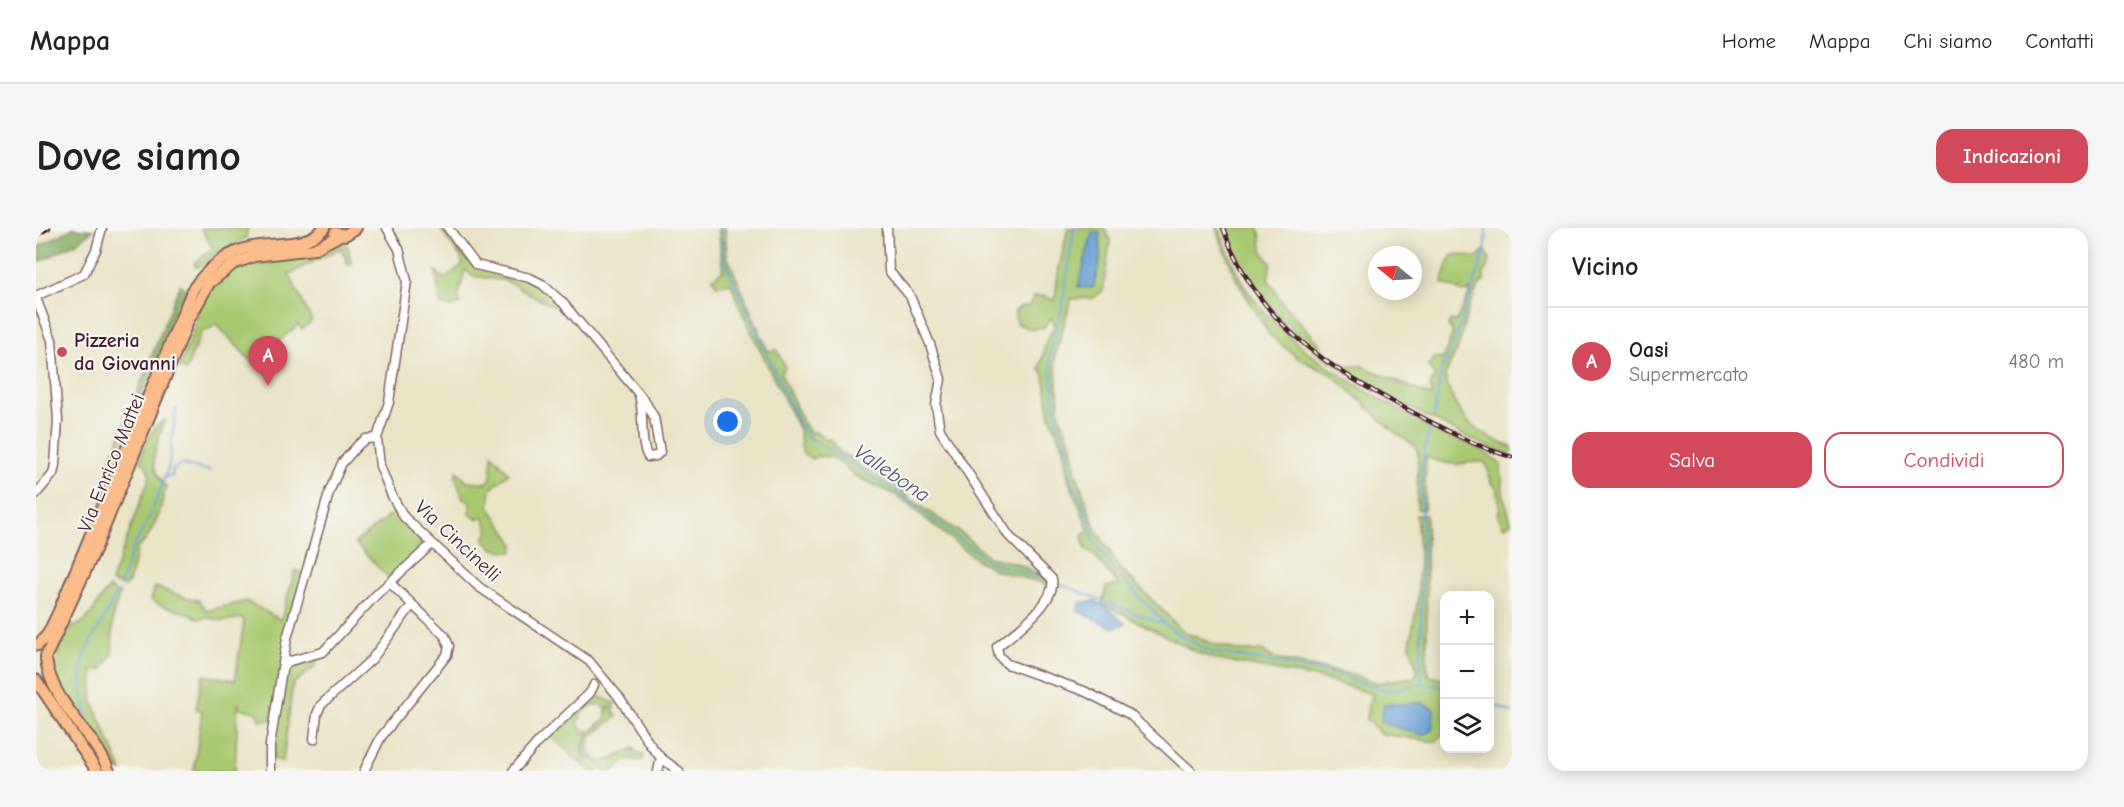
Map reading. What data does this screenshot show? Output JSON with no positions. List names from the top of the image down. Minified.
{"streets":{"main road":["Via Enrico Mattei"],"street":["Via Cincinelli"]},"water":["Vallebona"],"places":["Pizzeria da Giovanni"],"north":"left","page":{"header":"Mappa","nav":["Home","Mappa","Chi siamo","Contatti"],"buttons":["Indicazioni",["Salva","Condividi"]],"title":"Dove siamo","heading":"Vicino","list":[{"mark":"A","name":"Oasi","note":"Supermercato","value":"480 m"}],"pins":"A","map_buttons":["+","−"]}}
